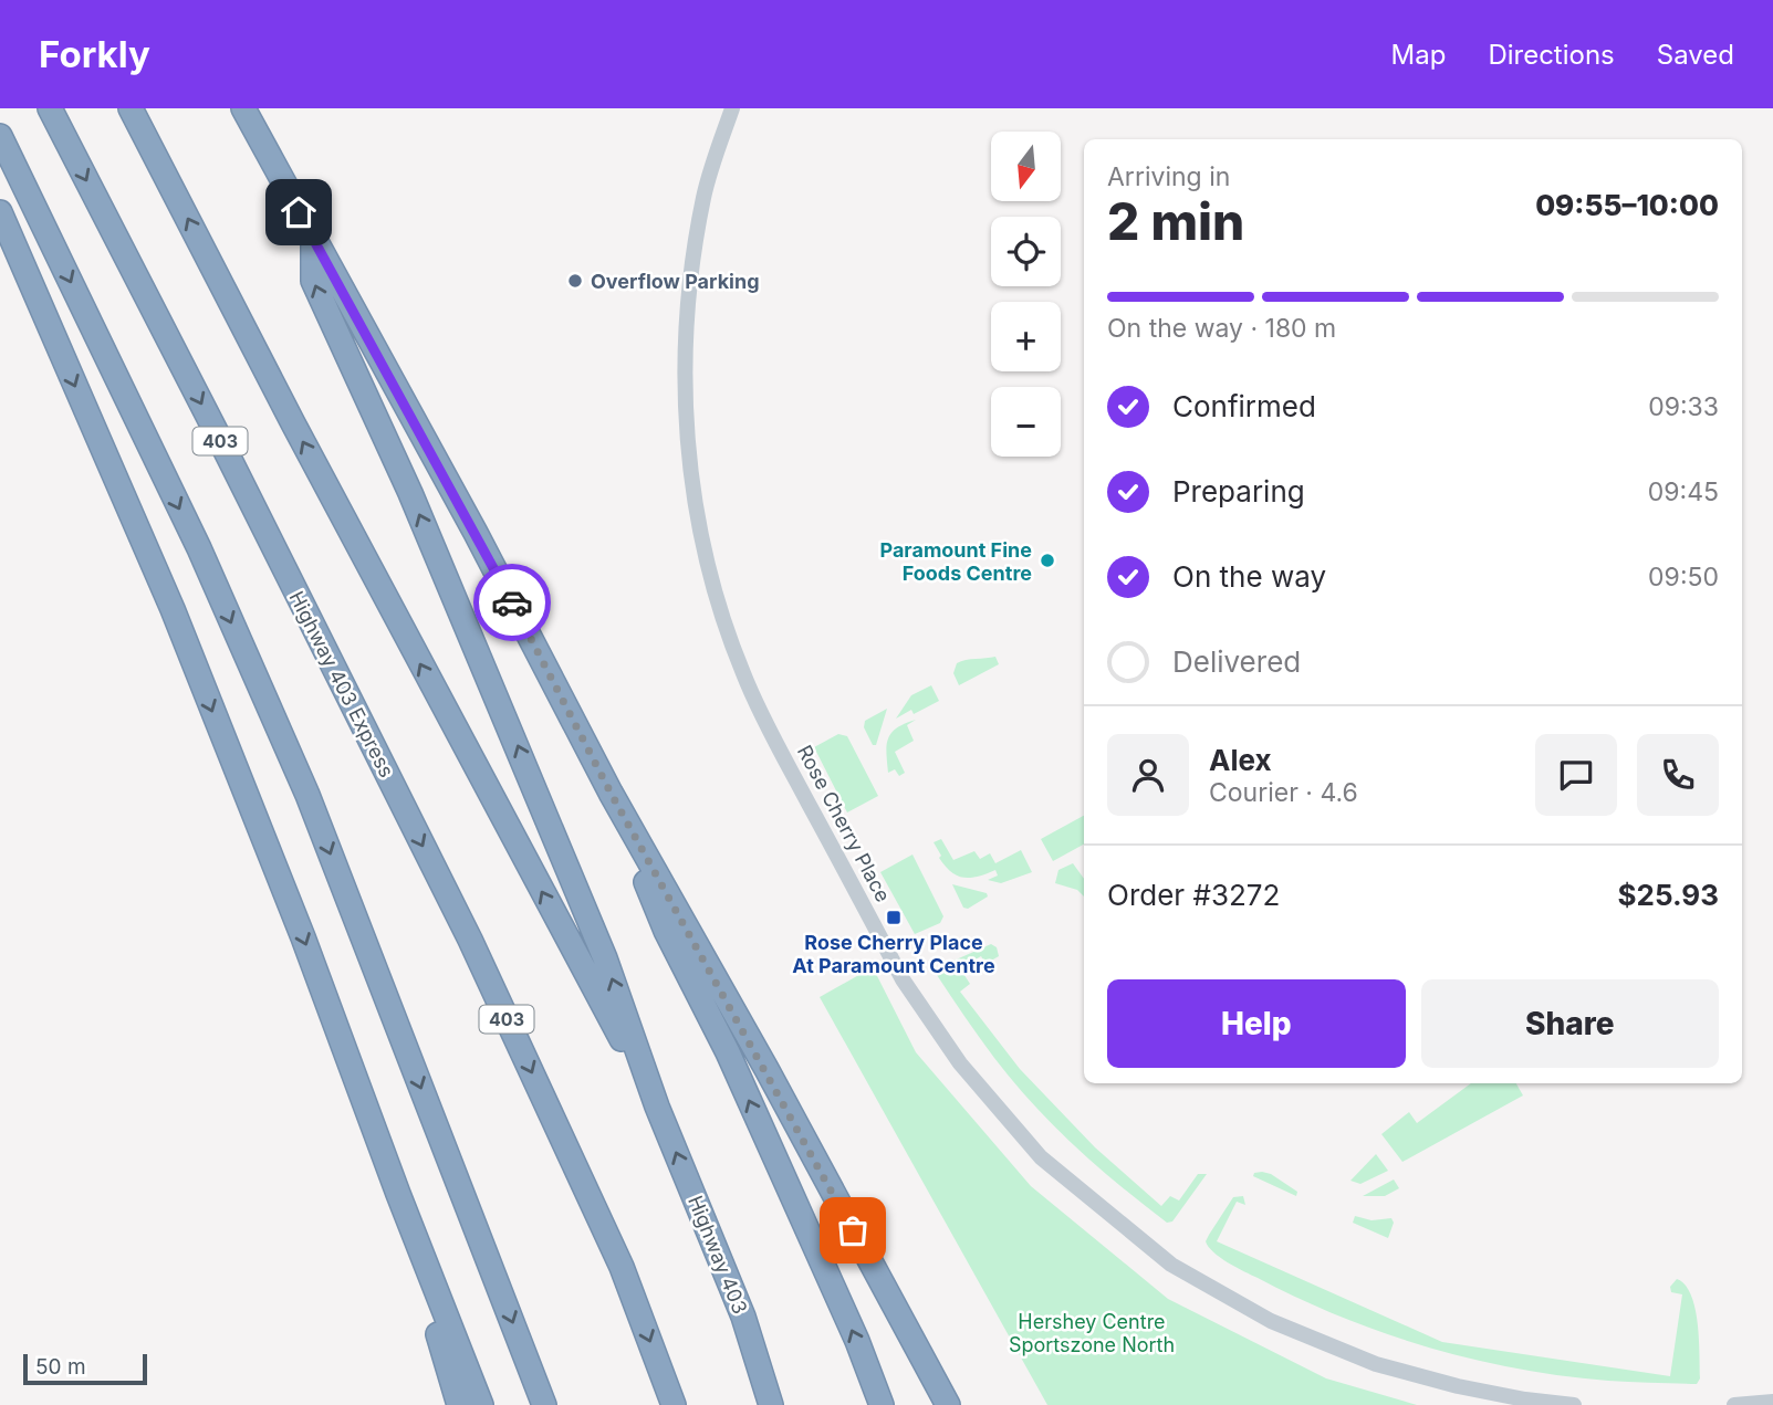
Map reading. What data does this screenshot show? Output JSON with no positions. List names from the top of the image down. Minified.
{"streets":{"highway":["403","Highway 403 Express","Highway 403"],"street":["Rose Cherry Place"]},"parks":["Hershey Centre Sportszone North"],"places":{"other":["Overflow Parking","Paramount Fine Foods Centre"],"transit":["Rose Cherry Place At Paramount Centre"]},"scale_bar":"50 m","north":"bottom","page":{"header":"Forkly","nav":["Map","Directions","Saved"],"map_buttons":["+","−"],"heading":["2 min","Arriving in","09:55–10:00"],"panel":["Alex","Courier · 4.6","Order #3272","$25.93"],"bar":"On the way · 180 m","list":[["Confirmed","09:33"],["Preparing","09:45"],["On the way","09:50"],"Delivered"],"buttons":["Help","Share"],"scale":"50 m"}}
